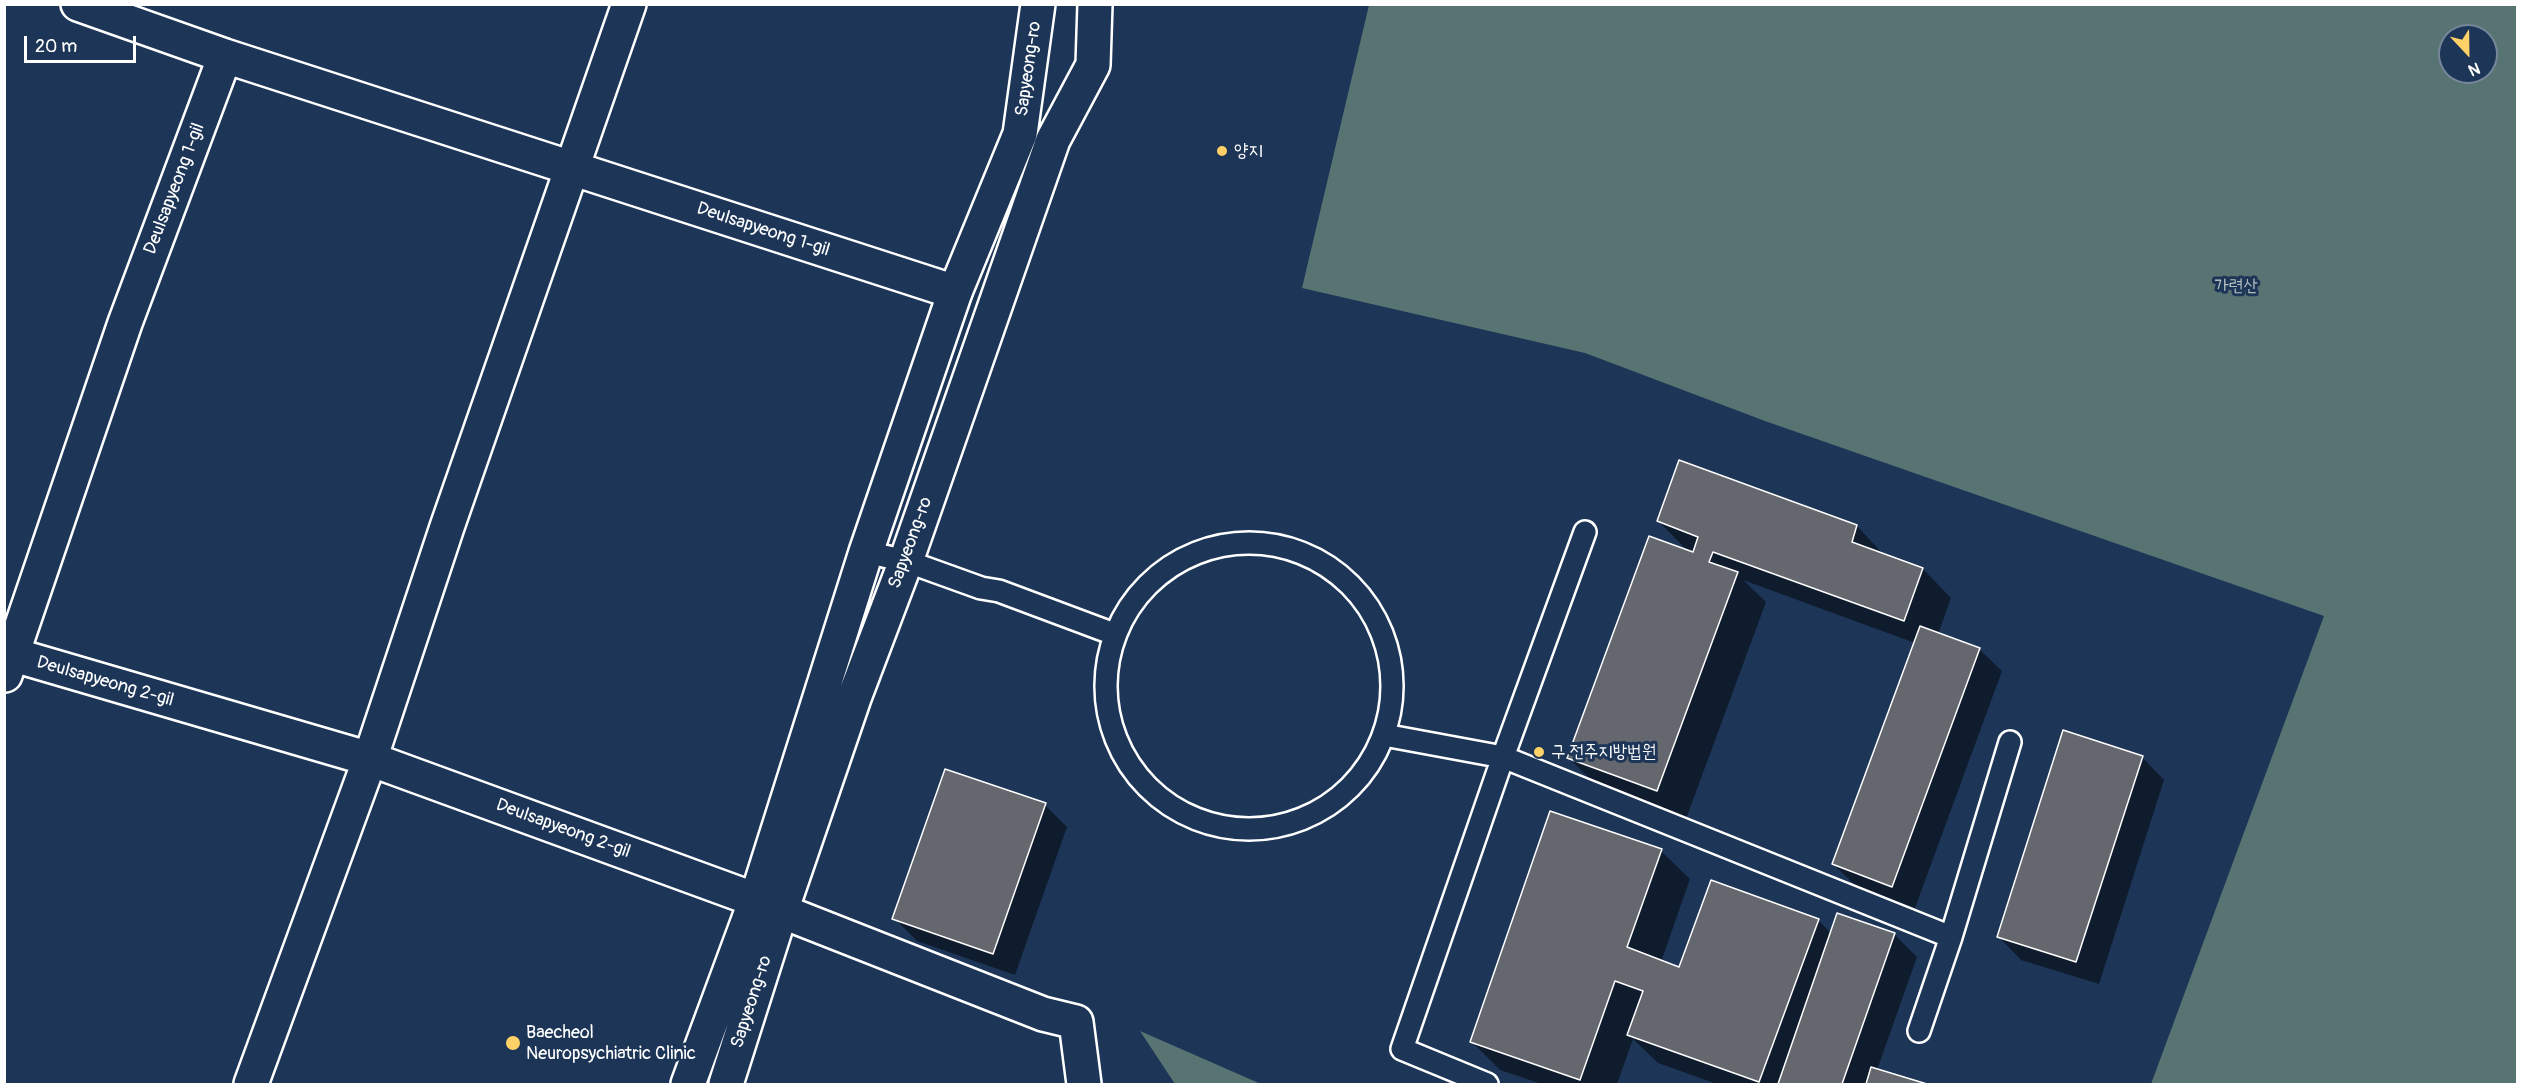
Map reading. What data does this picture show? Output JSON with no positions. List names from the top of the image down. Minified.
{"streets":{"street":["Sapyeong-ro","Deulsapyeong 1-gil","Deulsapyeong 2-gil"]},"crossings":[["Sapyeong-ro","Deulsapyeong 1-gil"],["Sapyeong-ro","Deulsapyeong 2-gil"],["Deulsapyeong 1-gil","Deulsapyeong 2-gil"]],"parks":["가련산"],"places":["양지","구 전주지방법원","Baecheol Neuropsychiatric Clinic"],"scale_bar":"20 m","north":"bottom"}
